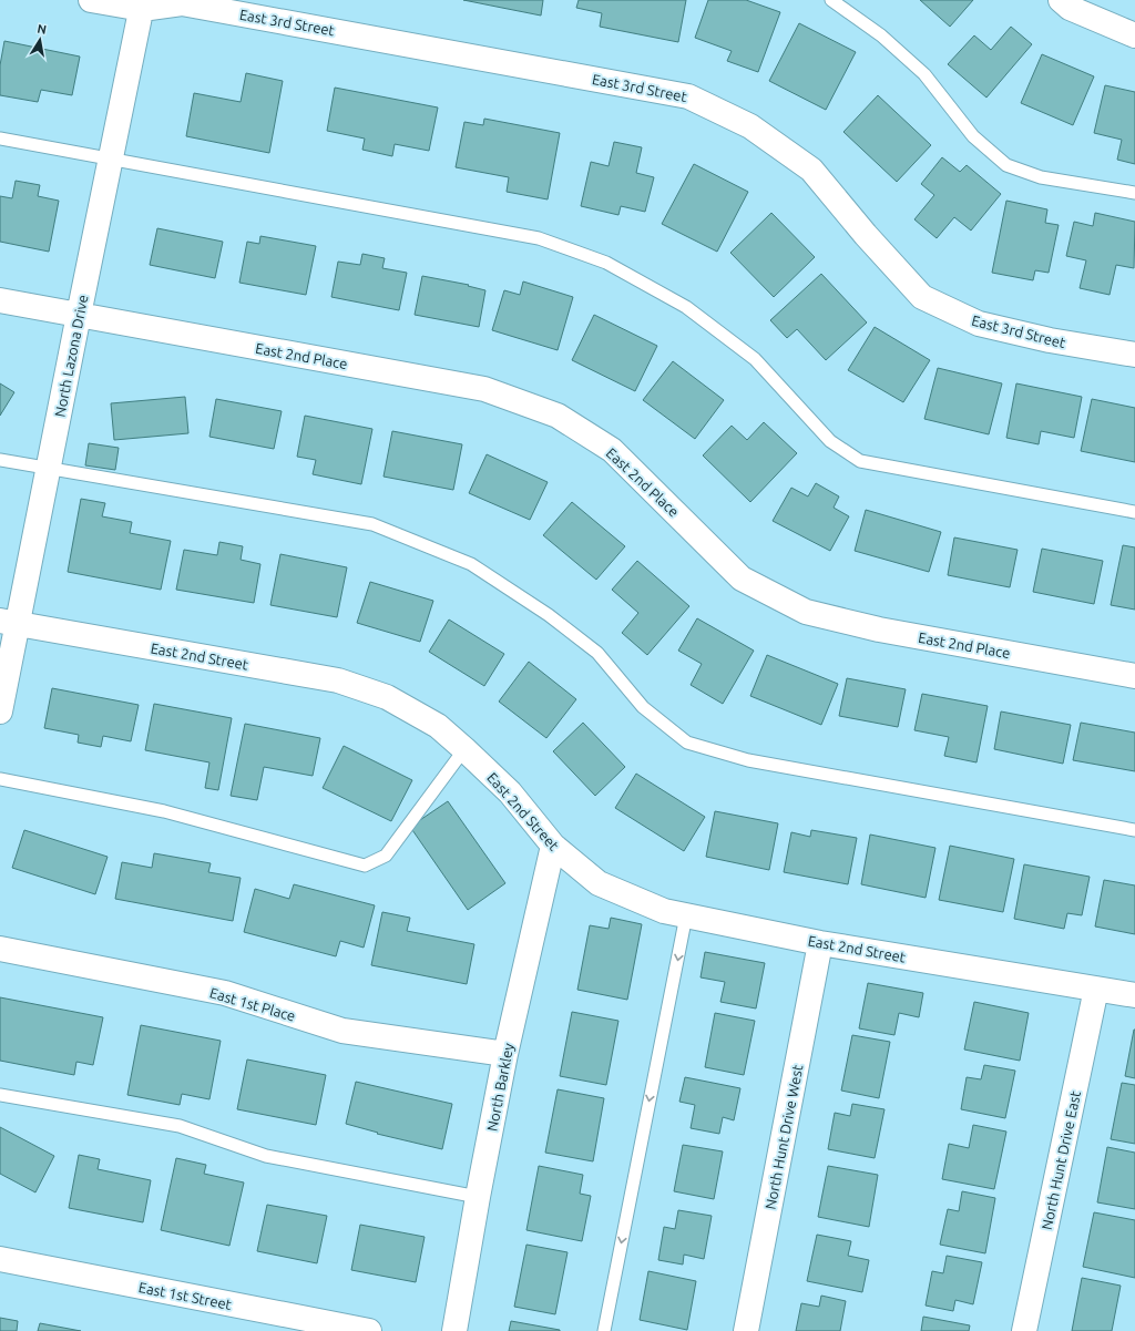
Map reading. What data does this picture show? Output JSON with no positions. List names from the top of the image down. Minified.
{"streets":{"street":["East 3rd Street","North Lazona Drive","East 2nd Place","East 2nd Street","East 1st Place","North Barkley","North Hunt Drive West","North Hunt Drive East","East 1st Street"]},"crossings":[["East 3rd Street","North Lazona Drive"],["North Lazona Drive","East 2nd Place"],["North Lazona Drive","East 2nd Street"],["East 2nd Street","North Barkley"],["East 2nd Street","North Hunt Drive West"],["East 2nd Street","North Hunt Drive East"],["East 1st Place","North Barkley"]],"north":"top"}
